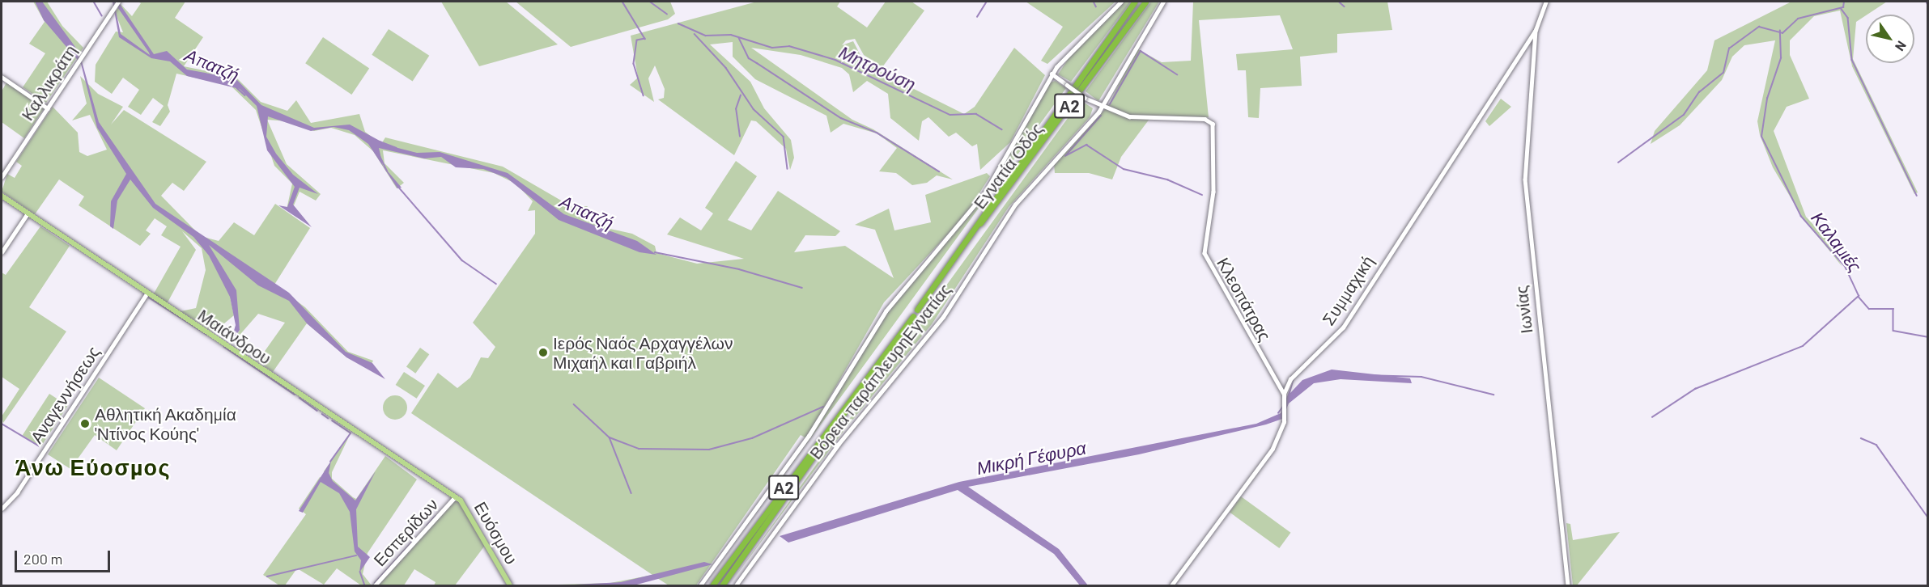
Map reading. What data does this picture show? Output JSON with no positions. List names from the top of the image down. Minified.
{"streets":{"highway":["Α2","Εγνατία Οδός"],"main road":["Μαιάνδρου","Ευόσμου"],"street":["Καλλικράτη","Συμμαχική","Κλεοπάτρας","Ιωνίας","Βόρεια παράπλευρηΕγνατίας","Αναγεννήσεως","Εσπερίδων"]},"crossings":[["Συμμαχική","Κλεοπάτρας"],["Συμμαχική","Ιωνίας"],["Κλεοπάτρας","Βόρεια παράπλευρηΕγνατίας"],["Μαιάνδρου","Αναγεννήσεως"],["Μαιάνδρου","Εσπερίδων"],["Μαιάνδρου","Ευόσμου"],["Εσπερίδων","Ευόσμου"]],"districts":["Άνω Εύοσμος"],"water":["Απατζή","Μητρούση","Καλαμιές","Μικρή Γέφυρα"],"places":["Ιερός Ναός Αρχαγγέλων Μιχαήλ και Γαβριήλ","Αθλητική Ακαδημία 'Ντίνος Κούης'"],"scale_bar":"200 m","north":"bottom right"}
